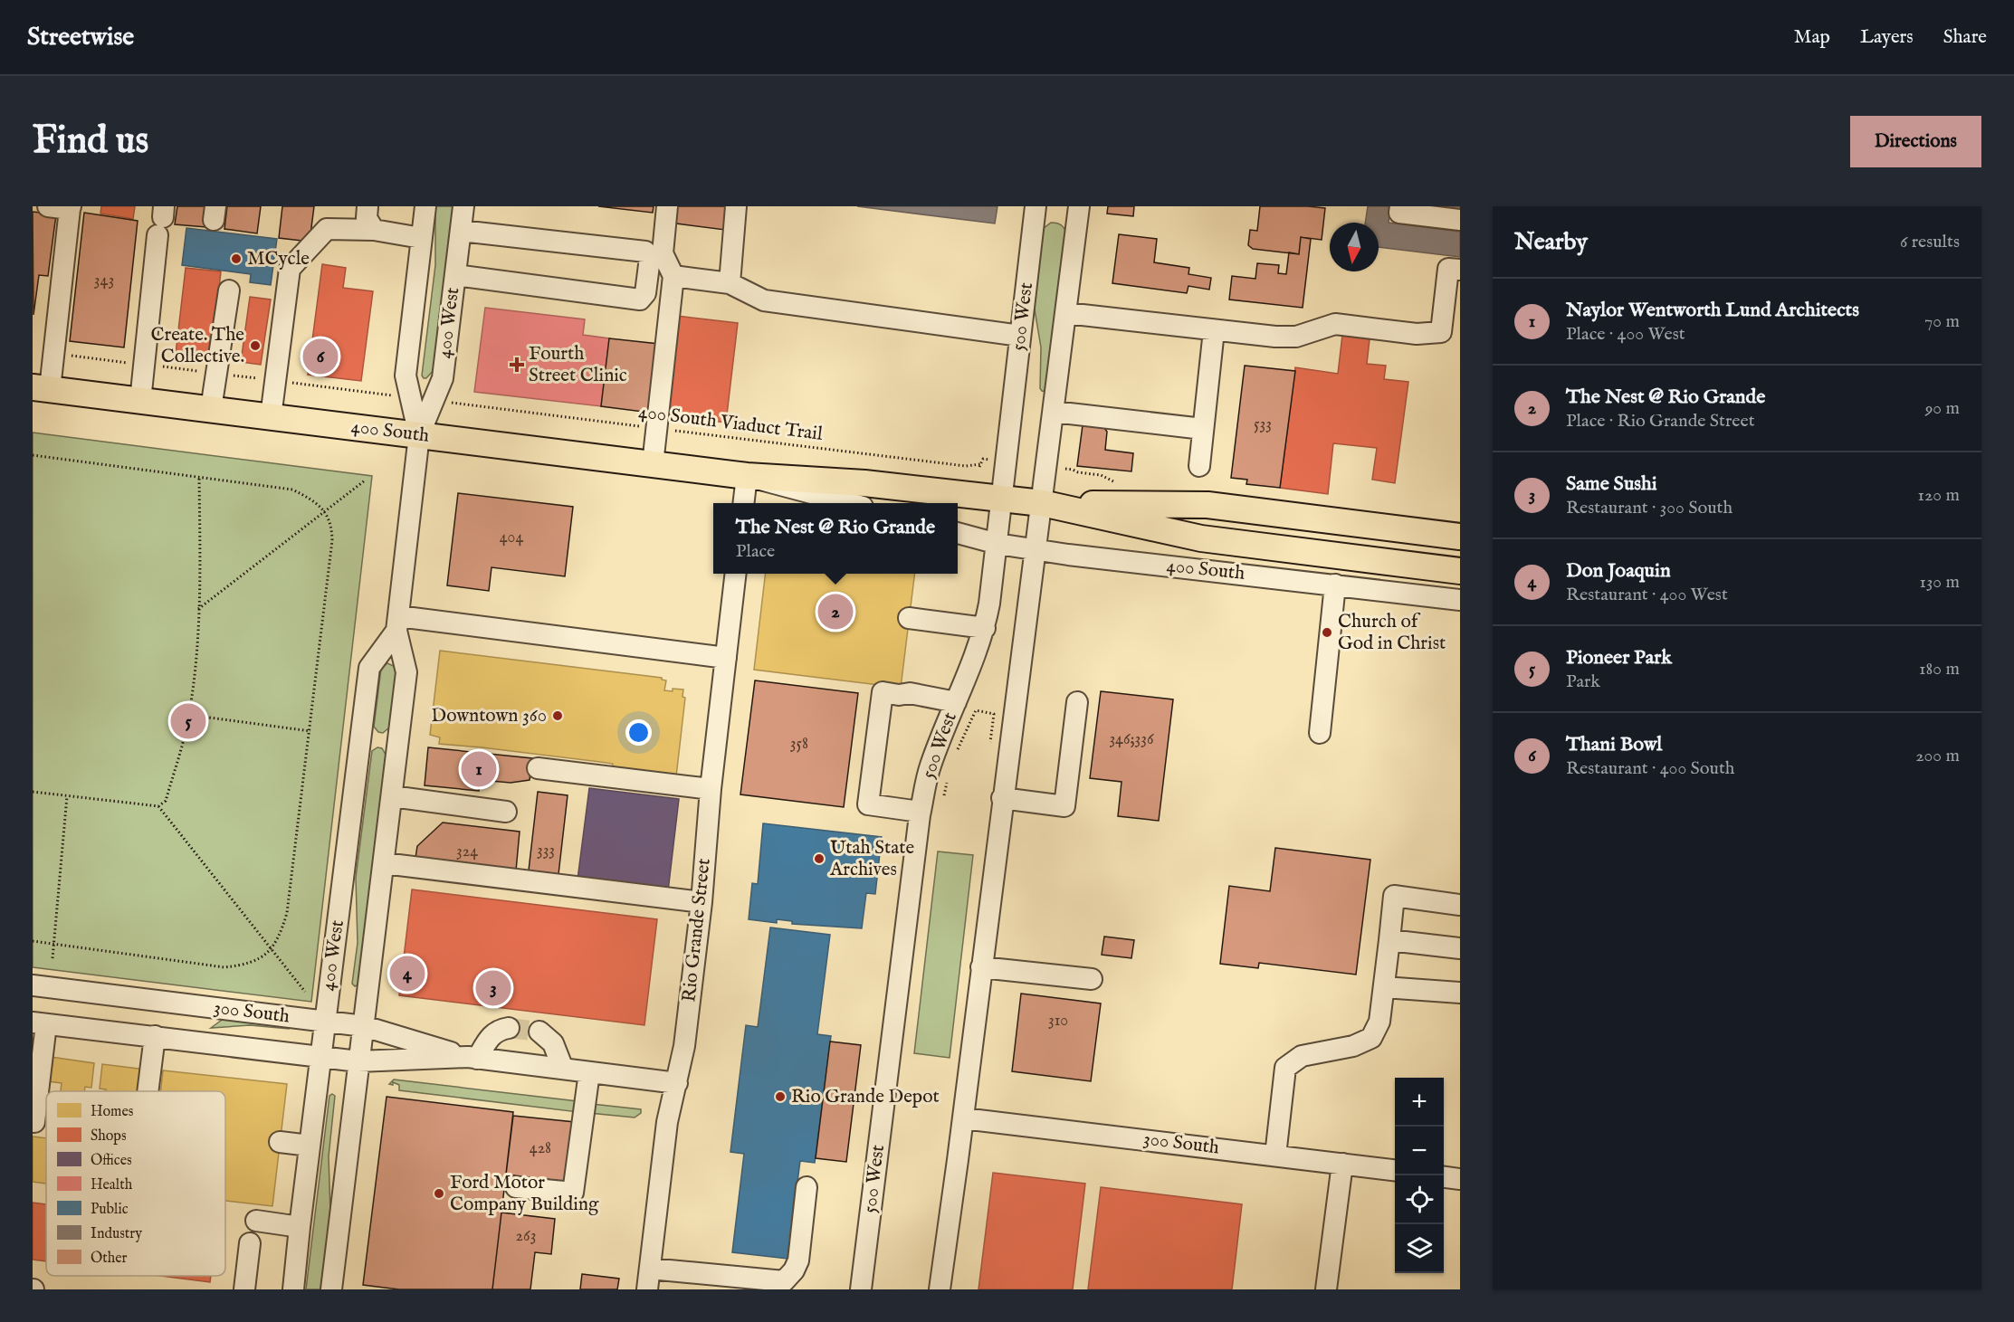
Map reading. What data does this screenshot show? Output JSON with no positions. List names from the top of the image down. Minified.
{"streets":{"main road":["400 South"],"street":["500 West","400 West","Rio Grande Street","300 South"],"path":["400 South Viaduct Trail"]},"crossings":[["500 West","400 South"],["400 West","400 South"],["400 West","300 South"],["Rio Grande Street","300 South"]],"places":{"other":["MCycle","Create. The Collective.","Church of God in Christ","Downtown 360","Utah State Archives","Rio Grande Depot","Ford Motor Company Building"],"health":["Fourth Street Clinic"]},"house_numbers":["343","533","404","346;336","358","333","324","310","428","263"],"legend":["Homes","Shops","Offices","Health","Public","Industry","Other"],"north":"bottom","page":{"header":"Streetwise","nav":["Map","Layers","Share"],"buttons":"Directions","title":"Find us","heading":["Nearby","6 results"],"list":[{"mark":"1","name":"Naylor Wentworth Lund Architects","note":"Place · 400 West","value":"70 m"},{"mark":"2","name":"The Nest @ Rio Grande","note":"Place · Rio Grande Street","value":"90 m"},{"mark":"3","name":"Same Sushi","note":"Restaurant · 300 South","value":"120 m"},{"mark":"4","name":"Don Joaquin","note":"Restaurant · 400 West","value":"130 m"},{"mark":"5","name":"Pioneer Park","note":"Park","value":"180 m"},{"mark":"6","name":"Thani Bowl","note":"Restaurant · 400 South","value":"200 m"}],"pins":["6","2","5","1","4","3"],"popup":["The Nest @ Rio Grande","Place"],"map_buttons":["+","−"]}}
